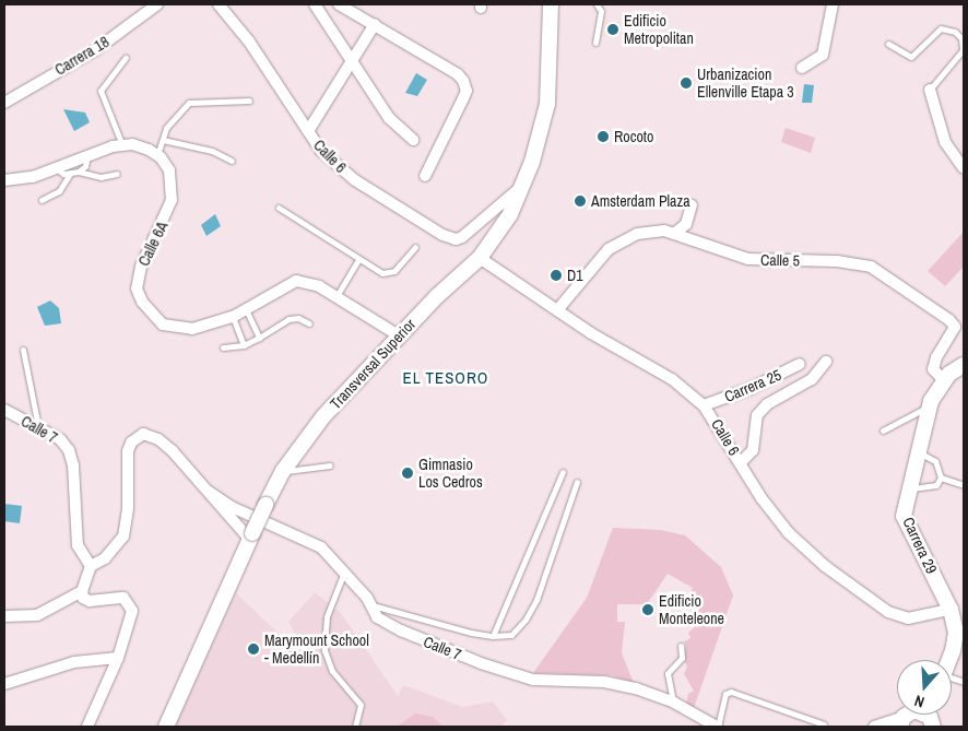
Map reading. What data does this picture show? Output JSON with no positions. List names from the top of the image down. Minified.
{"streets":{"main road":["Transversal Superior","Carrera 29"],"street":["Carrera 18","Calle 6","Calle 6A","Calle 5","Carrera 25","Calle 7"]},"crossings":[["Calle 6","Calle 5"],["Calle 6","Transversal Superior"],["Calle 6","Carrera 25"],["Calle 6","Carrera 29"],["Calle 6A","Transversal Superior"],["Calle 5","Carrera 29"],["Transversal Superior","Calle 7"]],"districts":["EL TESORO"],"places":["Edificio Metropolitan","Urbanizacion Ellenville Etapa 3","Rocoto","Amsterdam Plaza","D1","Gimnasio Los Cedros","Edificio Monteleone","Marymount School - Medellín"],"north":"bottom"}
